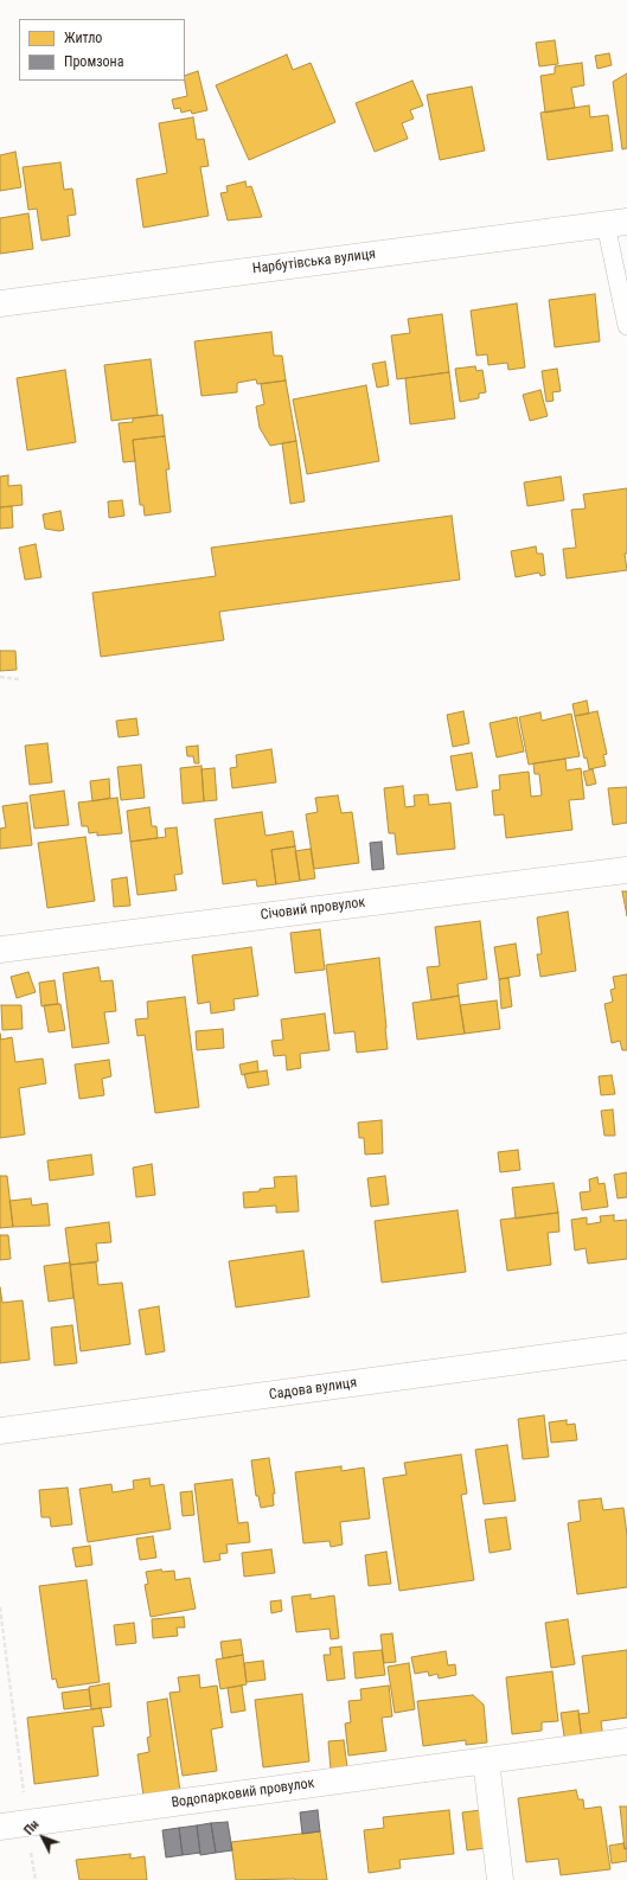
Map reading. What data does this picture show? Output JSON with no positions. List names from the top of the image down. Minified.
{"streets":{"street":["Нарбутівська вулиця","Січовий провулок","Садова вулиця","Водопарковий провулок"]},"legend":["Житло","Промзона"],"north":"top left"}
